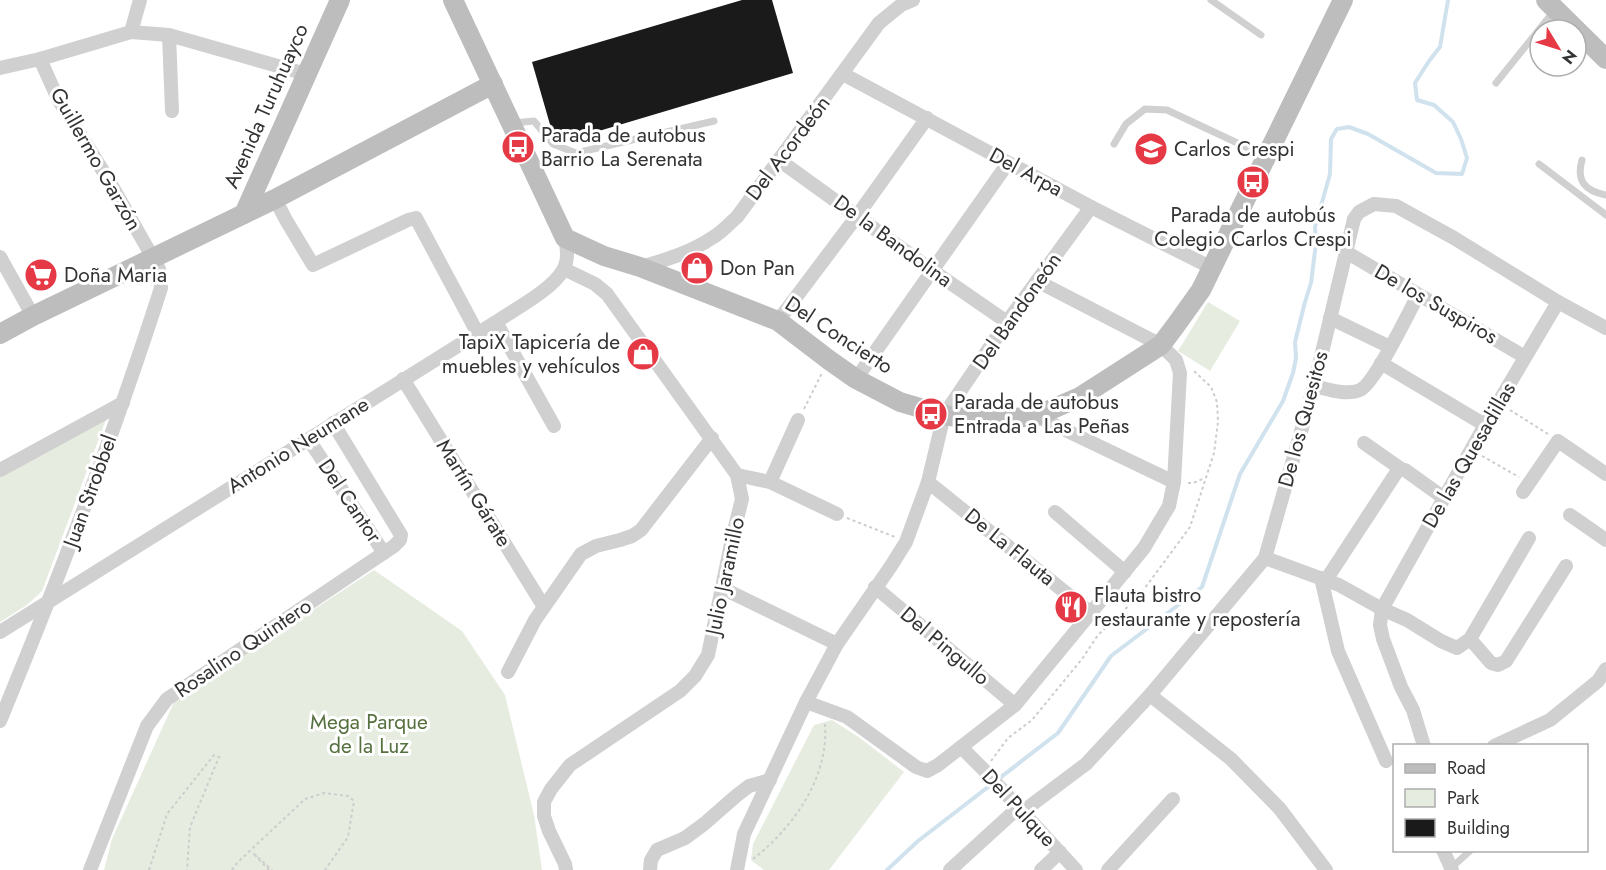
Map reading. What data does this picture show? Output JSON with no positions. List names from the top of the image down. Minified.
{"streets":{"street":["Avenida Turuhuayco","Del Acordeón","Guillermo Garzón","Del Arpa","De la Bandolina","De los Suspiros","Del Bandoneón","Del Concierto","De los Quesitos","Antonio Neumane","De las Quesadillas","Juan Strobbel","Martín Gárate","Del Cantor","De La Flauta","Julio Jaramillo","Del Pingullo","Rosalino Quintero","Del Pulque"]},"crossings":[["Avenida Turuhuayco","Guillermo Garzón"],["Avenida Turuhuayco","Juan Strobbel"],["Del Acordeón","Del Arpa"],["Del Acordeón","De la Bandolina"],["Del Acordeón","Del Concierto"],["Guillermo Garzón","Juan Strobbel"],["Del Arpa","Del Bandoneón"],["De la Bandolina","Del Bandoneón"],["De los Suspiros","De los Quesitos"],["De los Suspiros","De las Quesadillas"],["Del Bandoneón","Del Concierto"],["De los Quesitos","De las Quesadillas"],["De los Quesitos","Del Pulque"],["Antonio Neumane","Juan Strobbel"],["Antonio Neumane","Martín Gárate"],["Antonio Neumane","Del Cantor"],["Antonio Neumane","Julio Jaramillo"],["Del Cantor","Rosalino Quintero"]],"parks":["Mega Parque de la Luz"],"places":{"bus stop":["Parada de autobus Barrio La Serenata","Parada de autobús Colegio Carlos Crespi","Parada de autobus Entrada a Las Peñas"],"school or university":["Carlos Crespi"],"shop":["Don Pan","TapiX Tapicería de muebles y vehículos"],"supermarket":["Doña Maria"],"restaurant":["Flauta bistro restaurante y repostería"]},"legend":["Road","Park","Building"],"north":"bottom right"}
